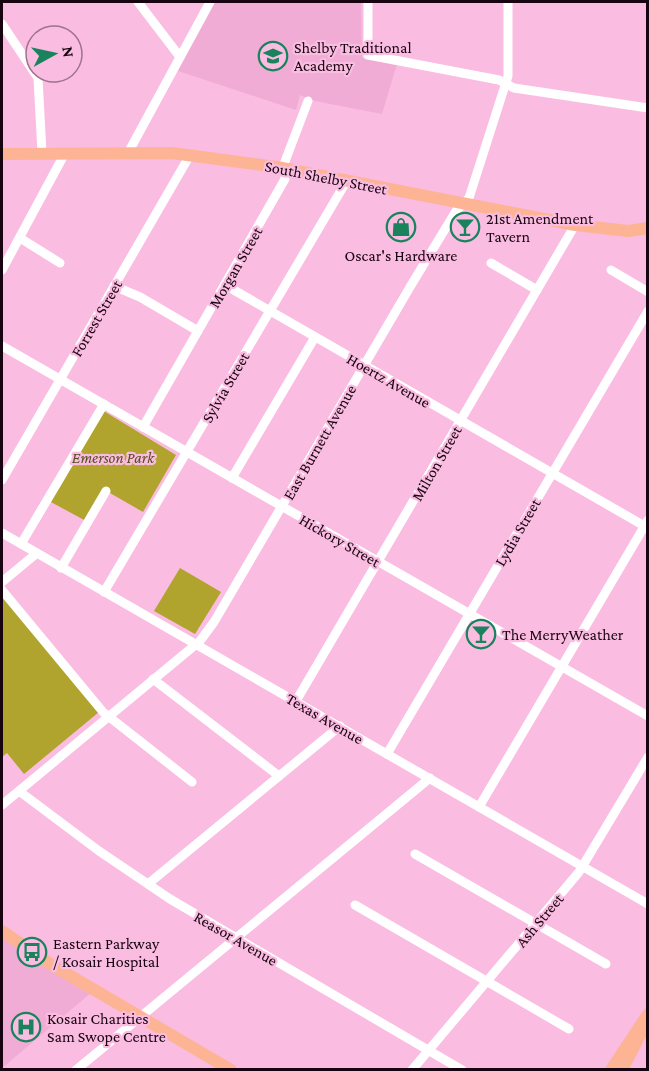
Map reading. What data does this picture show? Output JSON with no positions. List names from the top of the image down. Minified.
{"streets":{"main road":["South Shelby Street"],"street":["Morgan Street","Forrest Street","Hoertz Avenue","Sylvia Street","East Burnett Avenue","Milton Street","Lydia Street","Hickory Street","Texas Avenue","Ash Street","Reasor Avenue"]},"crossings":[["South Shelby Street","Morgan Street"],["South Shelby Street","Forrest Street"],["South Shelby Street","Sylvia Street"],["South Shelby Street","East Burnett Avenue"],["South Shelby Street","Milton Street"],["Morgan Street","Hoertz Avenue"],["Morgan Street","Hickory Street"],["Forrest Street","Hickory Street"],["Hoertz Avenue","Sylvia Street"],["Hoertz Avenue","East Burnett Avenue"],["Hoertz Avenue","Milton Street"],["Hoertz Avenue","Lydia Street"],["Sylvia Street","Hickory Street"],["Sylvia Street","Texas Avenue"],["East Burnett Avenue","Hickory Street"],["East Burnett Avenue","Texas Avenue"],["East Burnett Avenue","Reasor Avenue"],["Milton Street","Hickory Street"],["Milton Street","Texas Avenue"],["Lydia Street","Hickory Street"],["Lydia Street","Texas Avenue"],["Texas Avenue","Ash Street"],["Ash Street","Reasor Avenue"]],"parks":["Emerson Park"],"places":{"school or university":["Shelby Traditional Academy"],"shop":["Oscar's Hardware"],"bar":["21st Amendment Tavern","The MerryWeather"],"bus stop":["Eastern Parkway / Kosair Hospital"],"hospital":["Kosair Charities Sam Swope Centre"]},"north":"right"}
